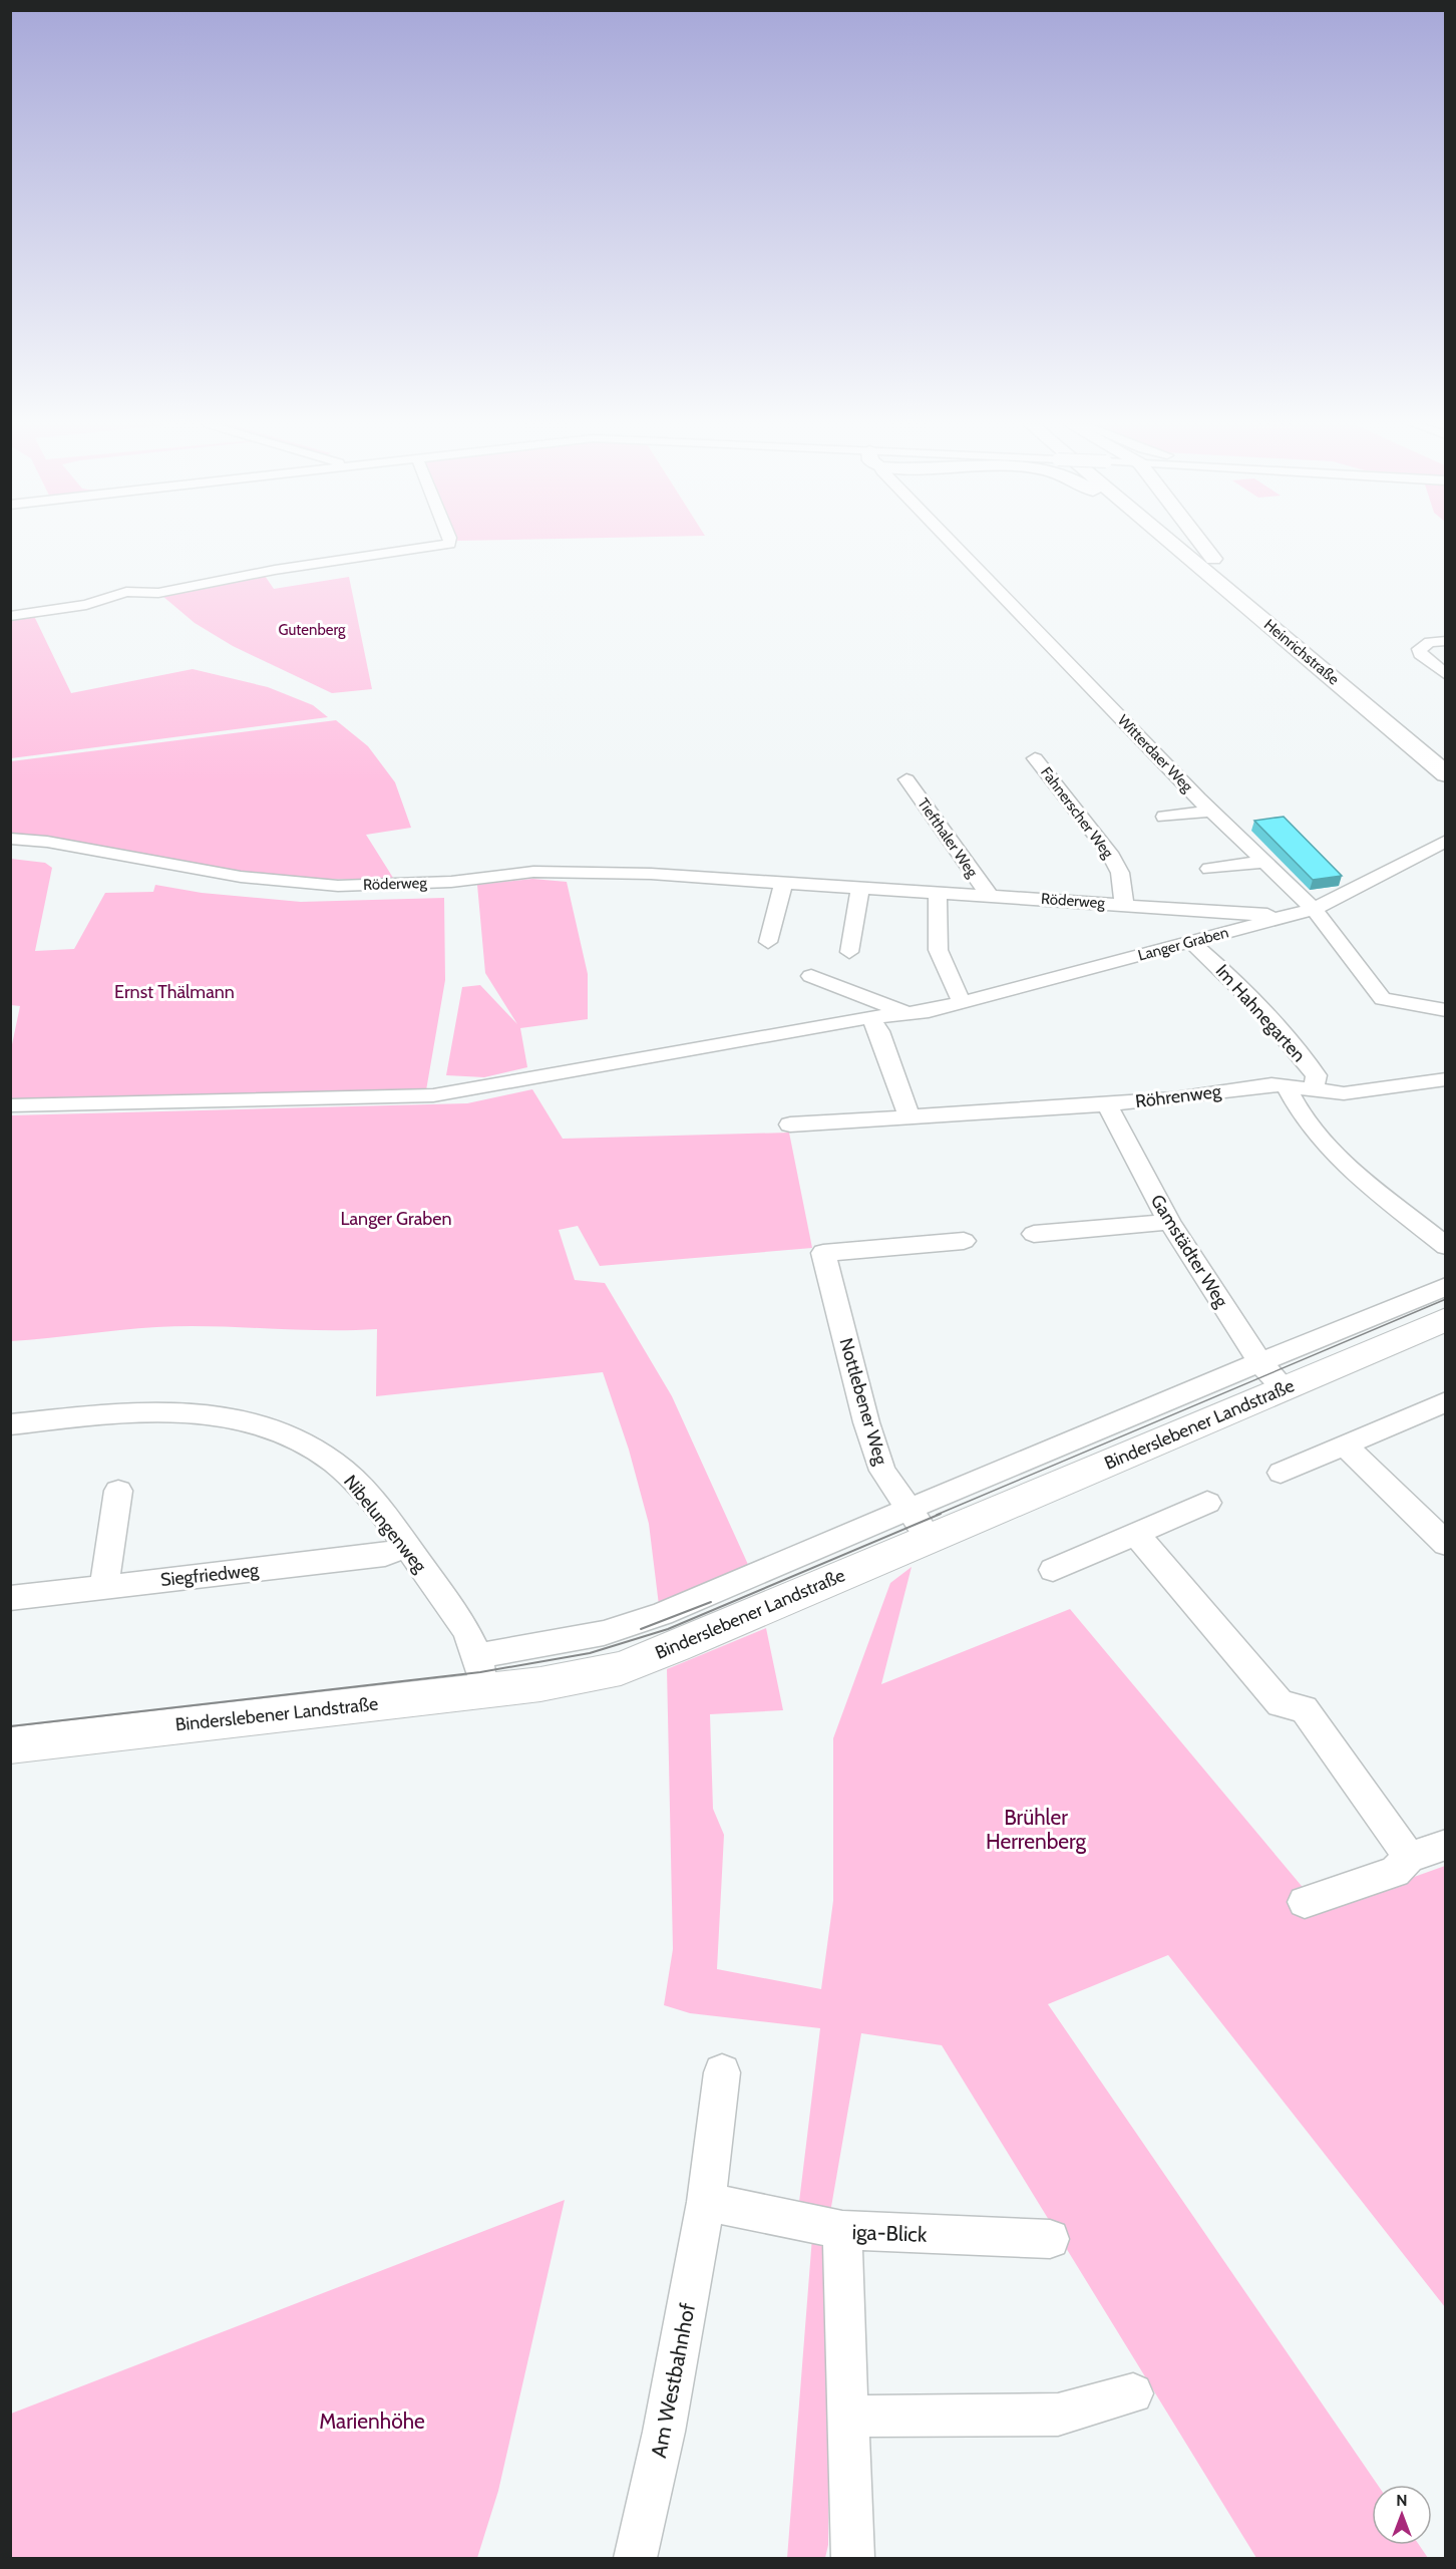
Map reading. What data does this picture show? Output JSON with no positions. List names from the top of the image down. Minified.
{"streets":{"highway":["Heinrichstraße"],"main road":["Binderslebener Landstraße"],"street":["Witterdaer Weg","Fahnerscher Weg","Tiefthaler Weg","Röderweg","Langer Graben","Im Hahnegarten","Röhrenweg","Gamstädter Weg","Nottlebener Weg","Nibelungenweg","Siegfriedweg","iga-Blick","Am Westbahnhof"]},"crossings":[["Witterdaer Weg","Langer Graben"],["Fahnerscher Weg","Röderweg"],["Tiefthaler Weg","Röderweg"],["Röderweg","Langer Graben"],["Langer Graben","Im Hahnegarten"],["Im Hahnegarten","Röhrenweg"],["Röhrenweg","Gamstädter Weg"],["Gamstädter Weg","Binderslebener Landstraße"],["Nottlebener Weg","Binderslebener Landstraße"],["Binderslebener Landstraße","Nibelungenweg"],["Nibelungenweg","Siegfriedweg"]],"parks":["Gutenberg","Ernst Thälmann","Langer Graben","Brühler Herrenberg","Marienhöhe"],"north":"top"}
